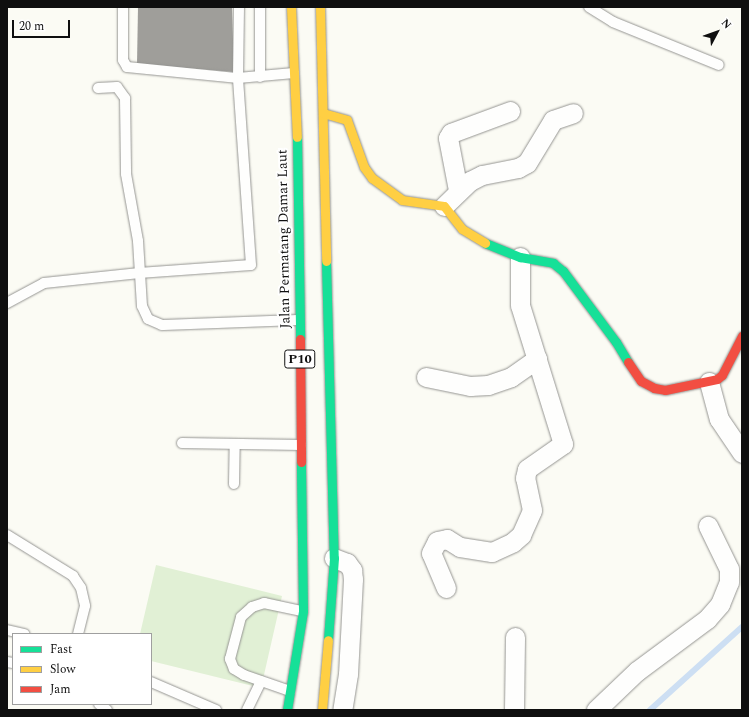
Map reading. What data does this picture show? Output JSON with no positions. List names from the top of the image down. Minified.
{"streets":{"main road":["Jalan Permatang Damar Laut","P10"]},"legend":["Fast","Slow","Jam"],"scale_bar":"20 m","north":"top right"}
